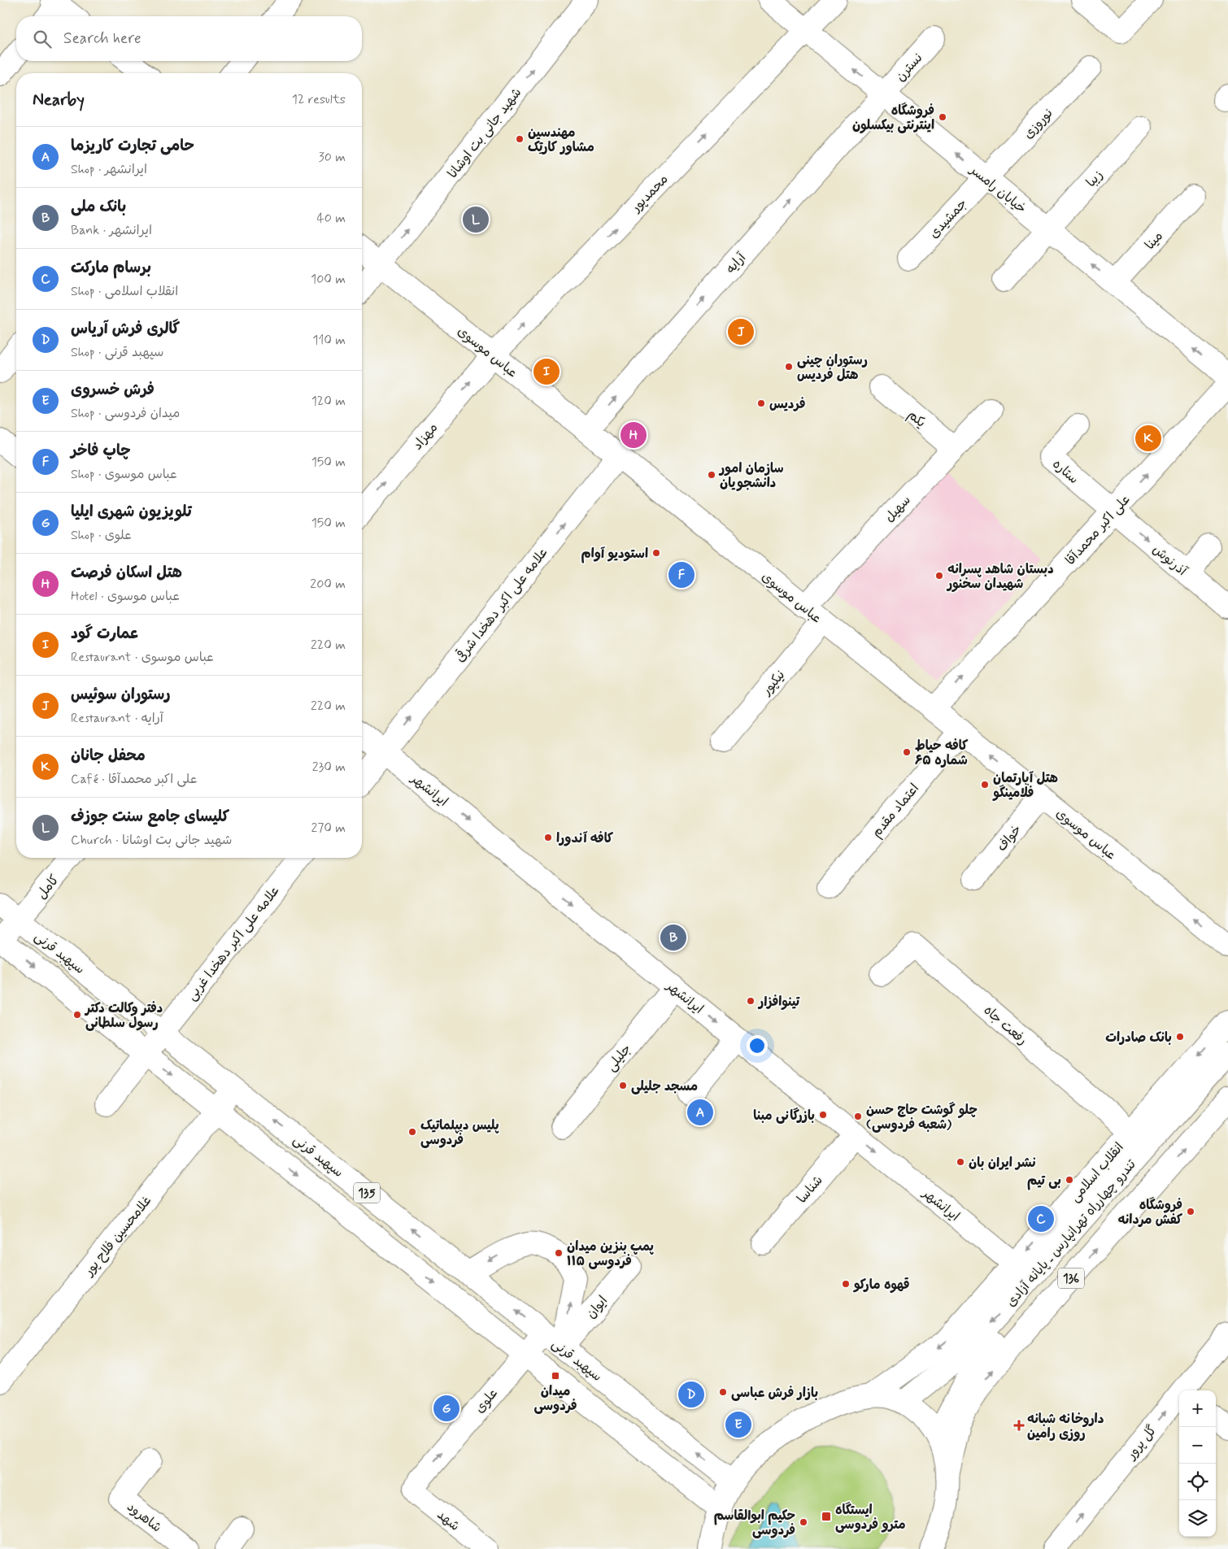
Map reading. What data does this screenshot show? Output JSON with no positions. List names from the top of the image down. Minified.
{"streets":{"street":["نسترن","نوروزی","شهید جانی بت اوشانا","زیبا","خیابان رامسر","محمدپور","جمشیدی","مینا","آرایه","عباس موسوی","یکم","مهزاد","ستاره","سهیل","علی اکبر محمدآقا","آذرنوش","علامه علی اکبر دهخدا شرقی","نیکپور","ایرانشهر","اعتماد مقدم","خواف","کامل","علامه علی اکبر دهخدا غربی","سپهبد قرنی","رفعت جاه","جلیلی","انقلاب اسلامی","شناسا","135","تندرو چهارراه تهرانپارس ـ پایانه آزادی","غلامحسین فلاح‌ پور","136","ایوان","علوی","گل پرور","شاهرود","شهد"]},"crossings":[["نسترن","خیابان رامسر"],["نسترن","آرایه"],["نوروزی","خیابان رامسر"],["نوروزی","جمشیدی"],["شهید جانی بت اوشانا","عباس موسوی"],["زیبا","خیابان رامسر"],["خیابان رامسر","محمدپور"],["خیابان رامسر","جمشیدی"],["خیابان رامسر","مینا"],["خیابان رامسر","آرایه"],["محمدپور","عباس موسوی"],["محمدپور","مهزاد"],["آرایه","عباس موسوی"],["عباس موسوی","مهزاد"],["عباس موسوی","سهیل"],["عباس موسوی","علی اکبر محمدآقا"],["عباس موسوی","علامه علی اکبر دهخدا شرقی"],["عباس موسوی","نیکپور"],["عباس موسوی","اعتماد مقدم"],["عباس موسوی","خواف"],["یکم","سهیل"],["ستاره","علی اکبر محمدآقا"],["ستاره","آذرنوش"],["علی اکبر محمدآقا","آذرنوش"],["علامه علی اکبر دهخدا شرقی","ایرانشهر"],["ایرانشهر","جلیلی"],["ایرانشهر","انقلاب اسلامی"],["ایرانشهر","شناسا"],["کامل","سپهبد قرنی"],["علامه علی اکبر دهخدا غربی","سپهبد قرنی"],["سپهبد قرنی","غلامحسین فلاح‌ پور"],["سپهبد قرنی","ایوان"],["سپهبد قرنی","علوی"],["رفعت جاه","انقلاب اسلامی"],["علوی","شهد"]],"one_way":["شهید جانی بت اوشانا","خیابان رامسر","محمدپور","آرایه","مهزاد","علی اکبر محمدآقا","آذرنوش","علامه علی اکبر دهخدا شرقی","ایرانشهر","علوی"],"places":{"other":["فروشگاه اینترنتی بیکسلون","مهندسین مشاور کارتِک","رستوران چینی هتل فردیس","فردیس","سازمان امور دانشجویان","استودیو آوام","دبستان شاهد پسرانه شهیدان سخنور","کافه حياط شماره ۶۵","هتل آپارتمان فلامینگو","کافه آندورا","تینوافزار","دفتر وکالت دکتر رسول سلطانی","بانک صادرات","مسجد جلیلی","بازرگانی مبنا","چلو گوشت حاج حسن (شعبه فردوسی)","پلیس دیپلماتیک فردوسی","نشر ایران بان","بی تیم","فروشگاه کفش مردانه","پمپ بنزین میدان فردوسی ۱۱۵","قهوه مارکو","بازار فرش عباسی","حکیم ابوالقاسم فردوسی"],"transit":["میدان فردوسی","ایستگاه مترو فردوسی"],"health":["داروخانه شبانه روزی رامین"]},"page":{"search":"Search here","heading":["Nearby","12 results"],"list":[{"mark":"A","name":"حامی تجارت کاریزما","note":"Shop · ایرانشهر","value":"30 m"},{"mark":"B","name":"بانک ملی","note":"Bank · ایرانشهر","value":"40 m"},{"mark":"C","name":"برسام مارکت","note":"Shop · انقلاب اسلامی","value":"100 m"},{"mark":"D","name":"گالری فرش آریاس","note":"Shop · سپهبد قرنی","value":"110 m"},{"mark":"E","name":"فرش خسروی","note":"Shop · میدان فردوسی","value":"120 m"},{"mark":"F","name":"چاپ فاخر","note":"Shop · عباس موسوی","value":"150 m"},{"mark":"G","name":"تلویزیون شهری ایلیا","note":"Shop · علوی","value":"150 m"},{"mark":"H","name":"هتل اسکان فرصت","note":"Hotel · عباس موسوی","value":"200 m"},{"mark":"I","name":"عمارت گود","note":"Restaurant · عباس موسوی","value":"220 m"},{"mark":"J","name":"رستوران سوئیس","note":"Restaurant · آرایه","value":"220 m"},{"mark":"K","name":"محفل جانان","note":"Café · علی اکبر محمدآقا","value":"230 m"},{"mark":"L","name":"کلیسای جامع سنت جوزف","note":"Church · شهید جانی بت اوشانا","value":"270 m"}],"pins":["L","J","I","H","K","F","B","A","C","D","G","E"],"map_buttons":["+","−"]}}
